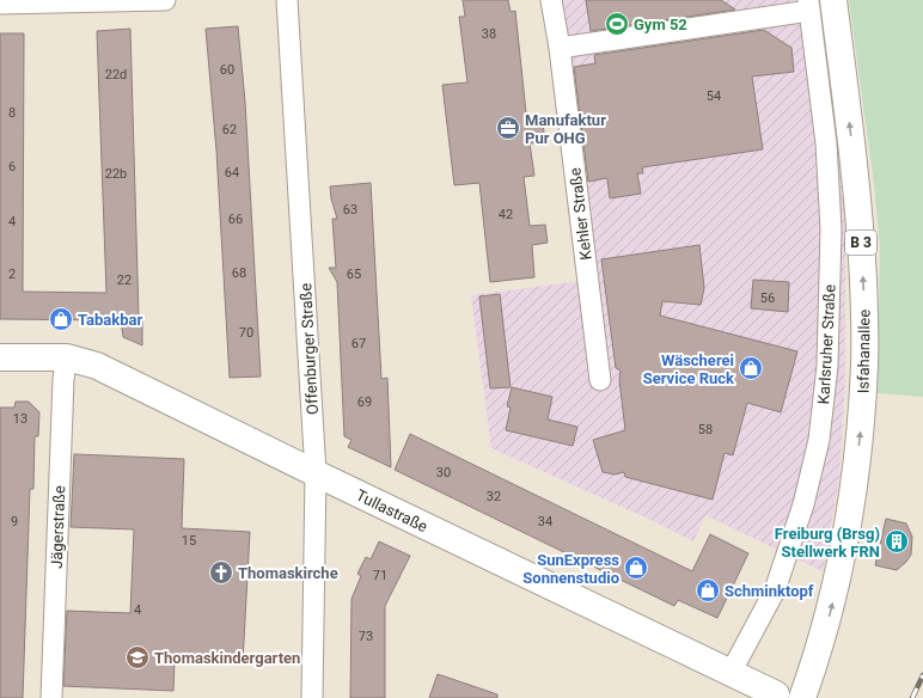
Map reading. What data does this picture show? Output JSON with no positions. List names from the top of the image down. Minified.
{"streets":{"main road":["B 3","Isfahanallee","Tullastraße"],"street":["Kehler Straße","Karlsruher Straße","Offenburger Straße","Jägerstraße"]},"crossings":[["Karlsruher Straße","Tullastraße"],["Offenburger Straße","Tullastraße"],["Tullastraße","Jägerstraße"]],"one_way":["Isfahanallee"],"places":{"sports":["Gym 52"],"office":["Manufaktur Pur OHG"],"shop":["Tabakbar","Wäscherei Service Ruck","SunExpress Sonnenstudio","Schminktopf"],"building":["Freiburg (Brsg) Stellwerk FRN"],"church":["Thomaskirche"],"school or university":["Thomaskindergarten"]},"house_numbers":["38","60","22d","54","8","62","6","64","22b","63","42","66","4","68","2","65","22","56","70","67","69","13","58","30","32","9","34","15","71","4","73"]}
